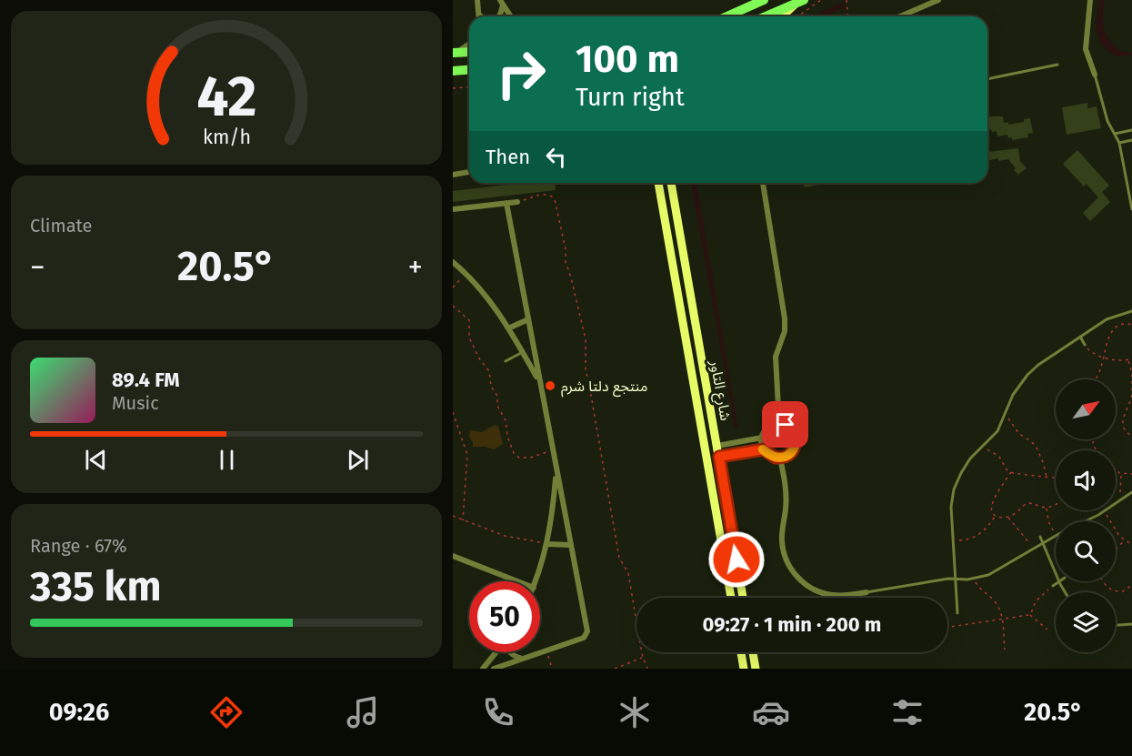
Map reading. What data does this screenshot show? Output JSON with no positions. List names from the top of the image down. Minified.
{"streets":{"main road":["شارع التاور"]},"places":["منتجع دلتا شرم"],"north":"top right","page":{"turn":["100 m","Turn right"],"then":"Then","tile":["Climate",["Range · 67%","335 km"]],"heat":["−","20.5°","+"],"song":["89.4 FM","Music"],"limit":"50","trip":"09:27 · 1 min · 200 m","tabs":["09:26","20.5°"],"gauge":["42","km/h"]}}
